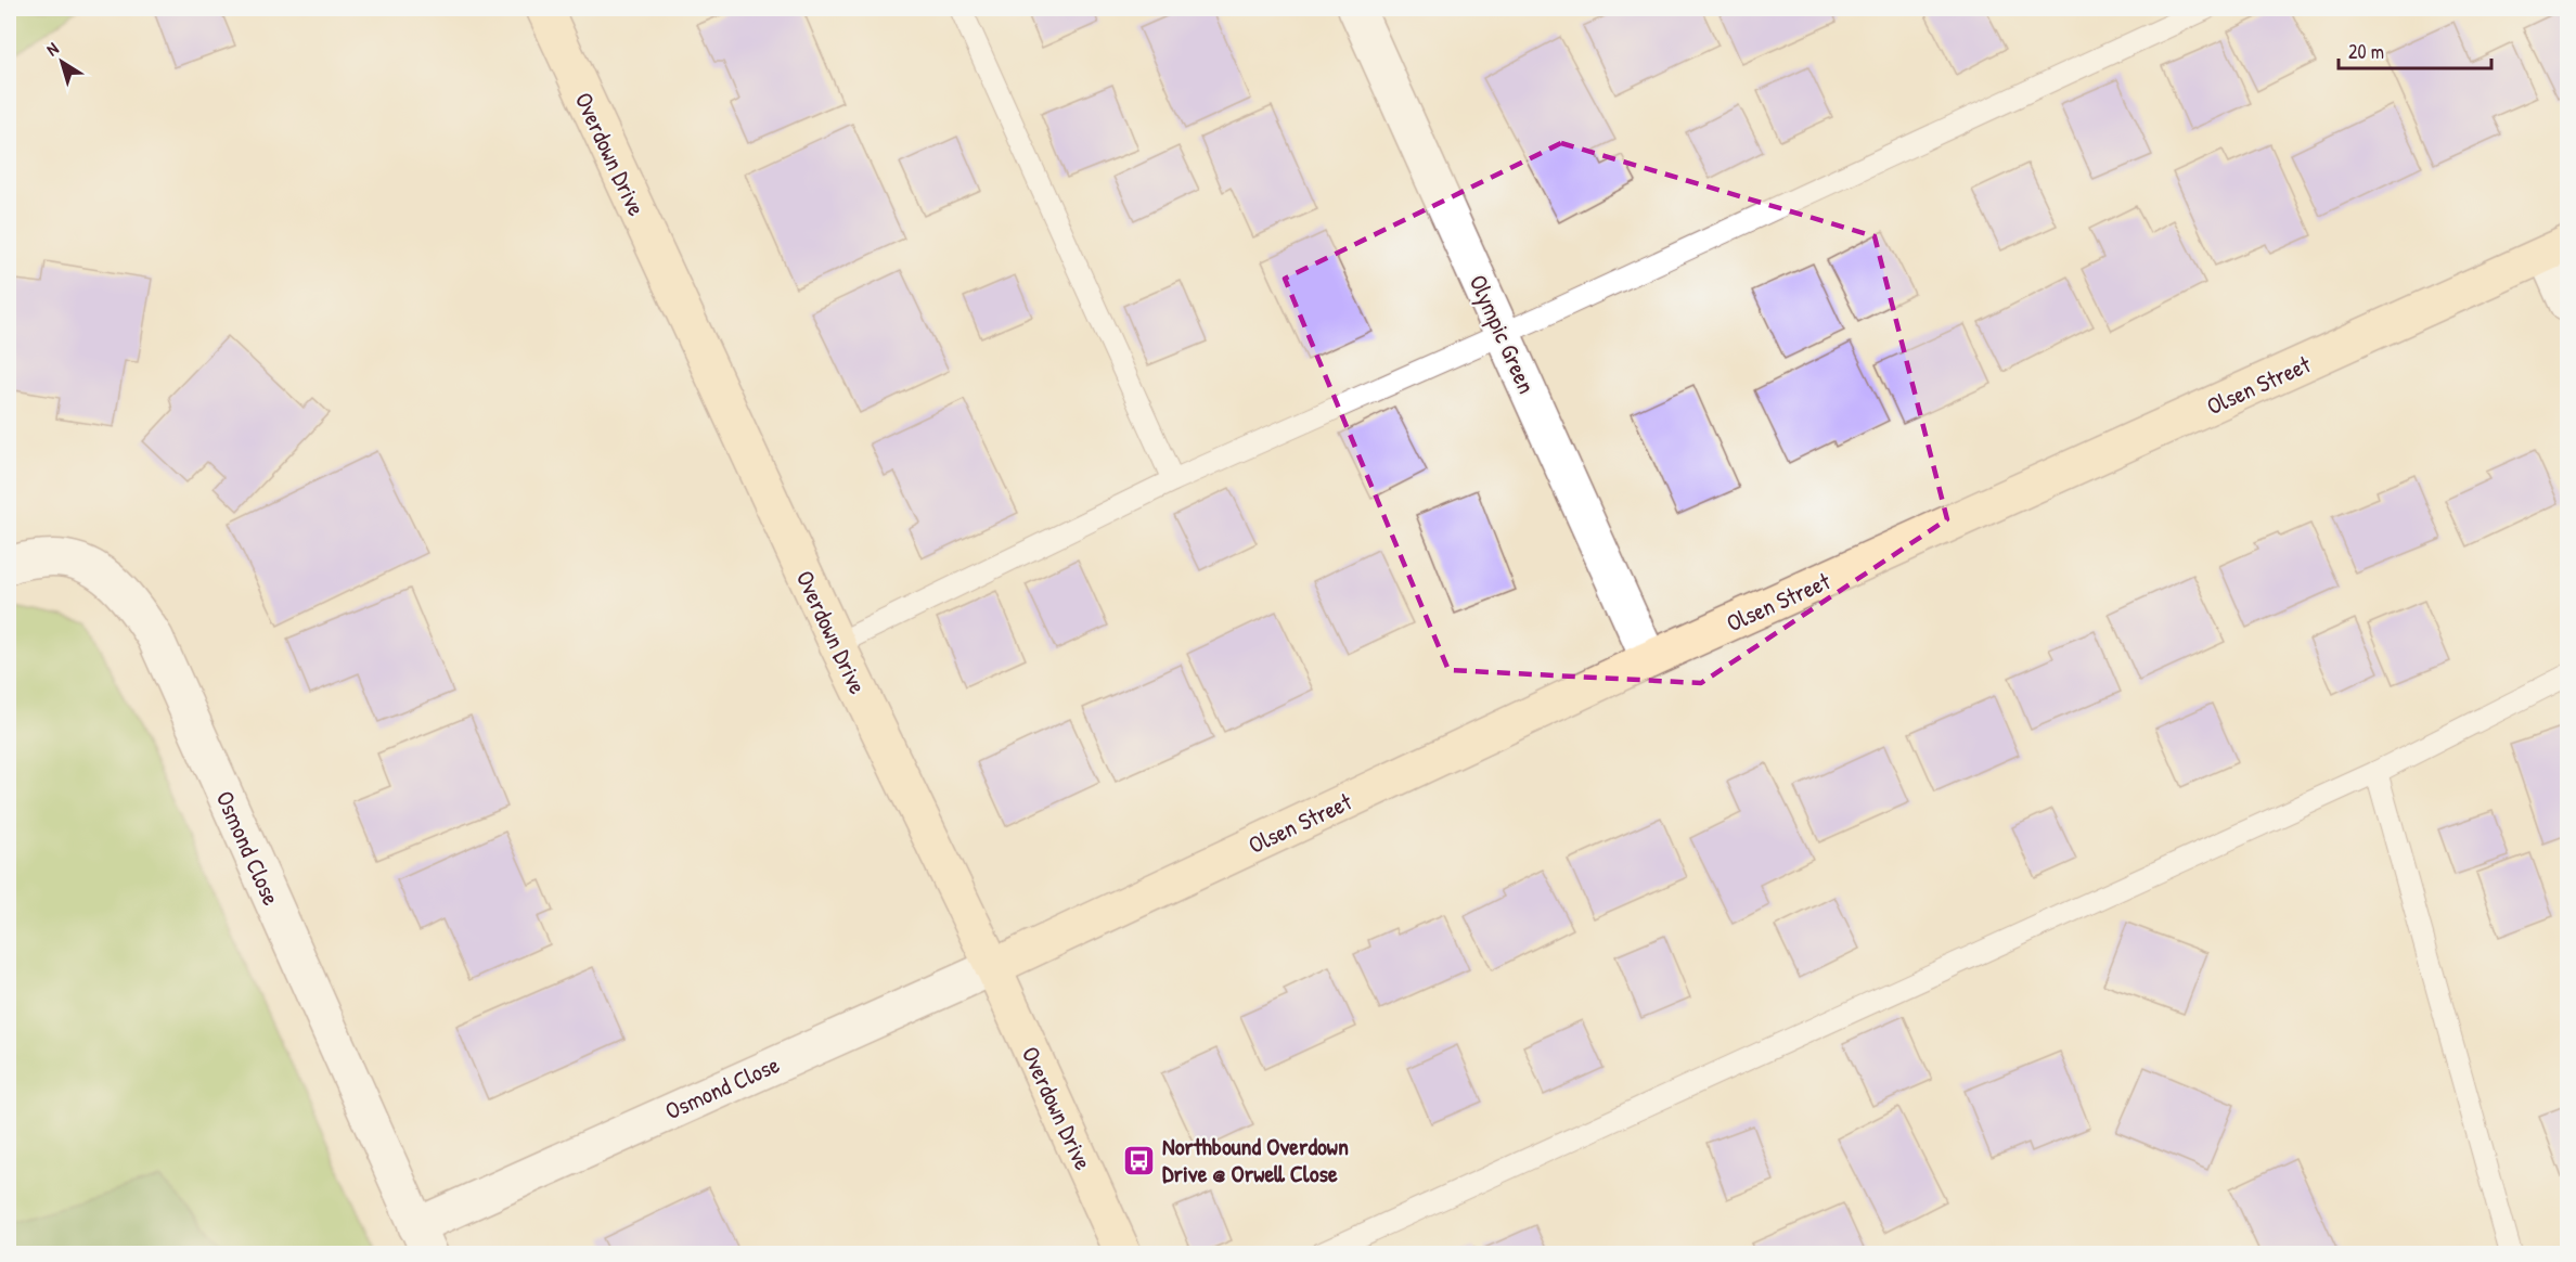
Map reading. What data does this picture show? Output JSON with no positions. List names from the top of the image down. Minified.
{"streets":{"street":["Overdown Drive","Olympic Green","Olsen Street","Osmond Close"]},"crossings":[["Overdown Drive","Olsen Street"],["Overdown Drive","Osmond Close"],["Olympic Green","Olsen Street"],["Olsen Street","Osmond Close"]],"places":{"bus stop":["Northbound Overdown Drive @ Orwell Close"]},"scale_bar":"20 m","north":"top left"}
